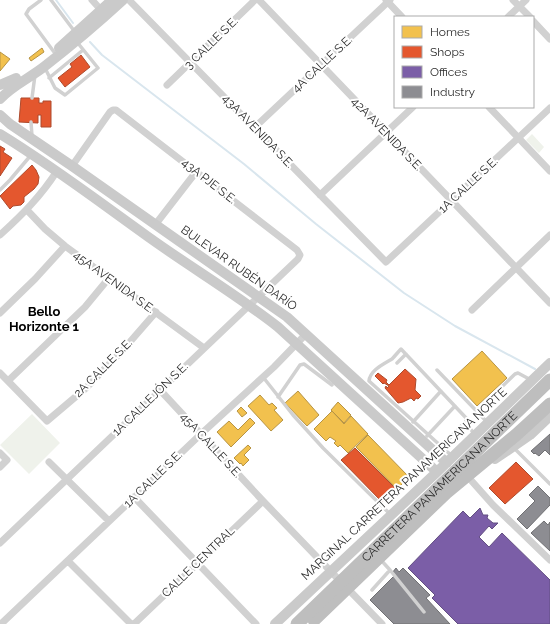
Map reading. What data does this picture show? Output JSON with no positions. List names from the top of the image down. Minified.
{"streets":{"highway":["CARRETERA PANAMERICANA NORTE"],"street":["3 CALLE S.E.","4A CALLE S.E.","43A AVENIDA S.E.","42A AVENIDA S.E.","43A PJE S.E.","1A CALLE S.E.","BULEVAR RUBÉN DARÍO","45A AVENIDA S.E.","2A CALLE S.E.","1A CALLEJÓN S.E.","45A CALLE S.E.","MARGINAL CARRETERA PANAMERICANA NORTE","CALLE CENTRAL"]},"crossings":[["3 CALLE S.E.","43A AVENIDA S.E."],["4A CALLE S.E.","43A AVENIDA S.E."],["4A CALLE S.E.","42A AVENIDA S.E."],["43A AVENIDA S.E.","1A CALLE S.E."],["42A AVENIDA S.E.","1A CALLE S.E."],["43A PJE S.E.","BULEVAR RUBÉN DARÍO"],["43A PJE S.E.","1A CALLEJÓN S.E."],["1A CALLE S.E.","BULEVAR RUBÉN DARÍO"],["1A CALLE S.E.","45A CALLE S.E."],["BULEVAR RUBÉN DARÍO","1A CALLEJÓN S.E."],["BULEVAR RUBÉN DARÍO","MARGINAL CARRETERA PANAMERICANA NORTE"],["45A AVENIDA S.E.","2A CALLE S.E."],["45A AVENIDA S.E.","1A CALLEJÓN S.E."],["1A CALLEJÓN S.E.","45A CALLE S.E."],["45A CALLE S.E.","MARGINAL CARRETERA PANAMERICANA NORTE"],["45A CALLE S.E.","CALLE CENTRAL"],["MARGINAL CARRETERA PANAMERICANA NORTE","CARRETERA PANAMERICANA NORTE"]],"districts":["Bello Horizonte 1"],"legend":["Homes","Shops","Offices","Industry"]}
